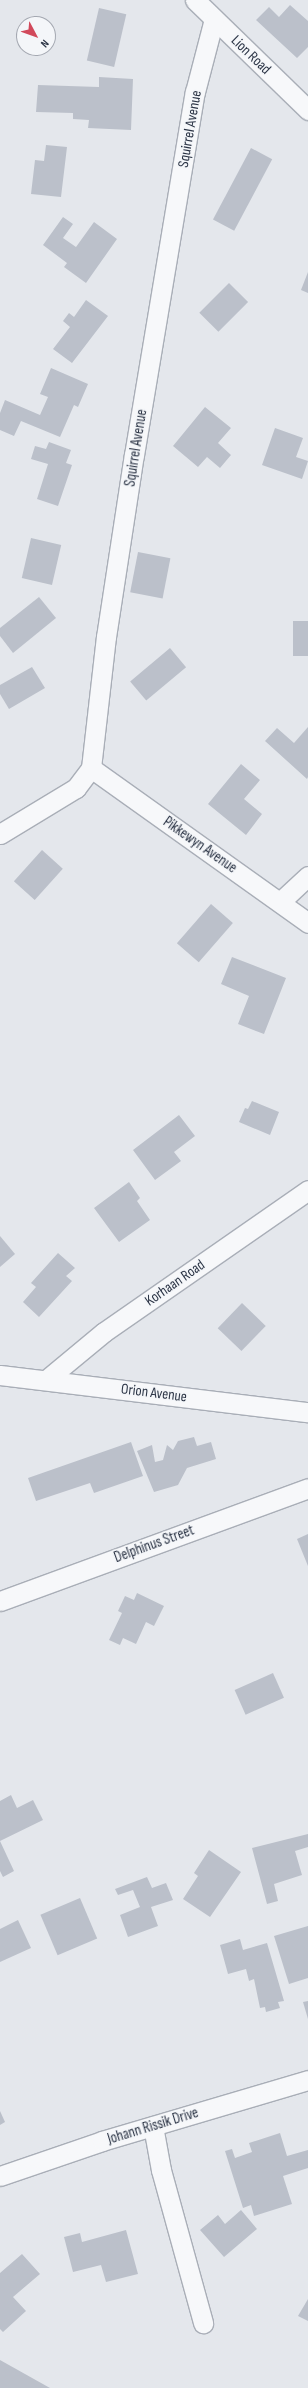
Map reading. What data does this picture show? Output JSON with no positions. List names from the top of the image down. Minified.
{"streets":{"street":["Lion Road","Squirrel Avenue","Pikkewyn Avenue","Korhaan Road","Orion Avenue","Delphinus Street","Johann Rissik Drive"]},"crossings":[["Lion Road","Squirrel Avenue"],["Squirrel Avenue","Pikkewyn Avenue"],["Korhaan Road","Orion Avenue"]],"north":"bottom right"}
